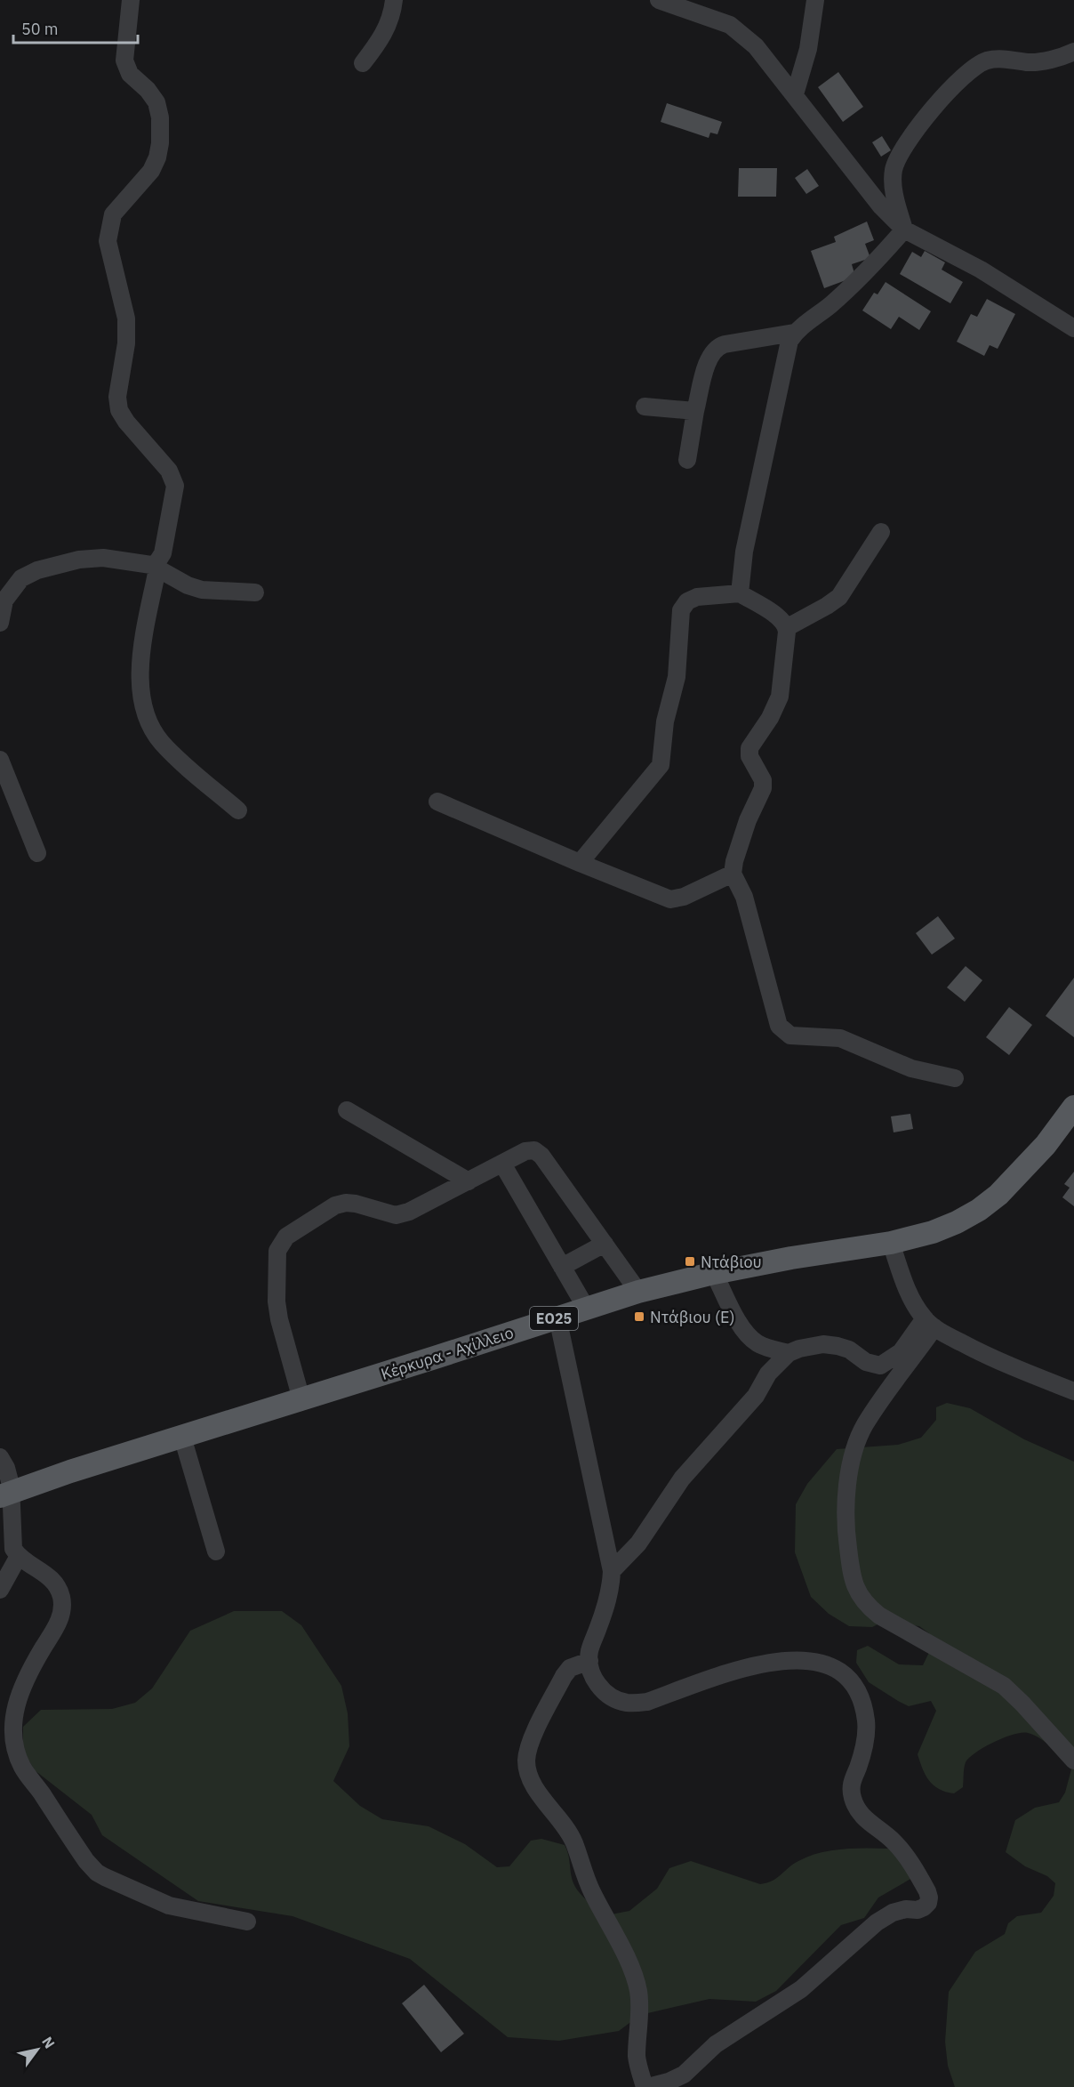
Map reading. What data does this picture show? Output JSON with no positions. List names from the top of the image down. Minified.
{"streets":{"main road":["ΕΟ25","Κέρκυρα - Αχίλλειο"]},"places":{"transit":["Ντάβιου","Ντάβιου (E)"]},"scale_bar":"50 m","north":"top right"}
